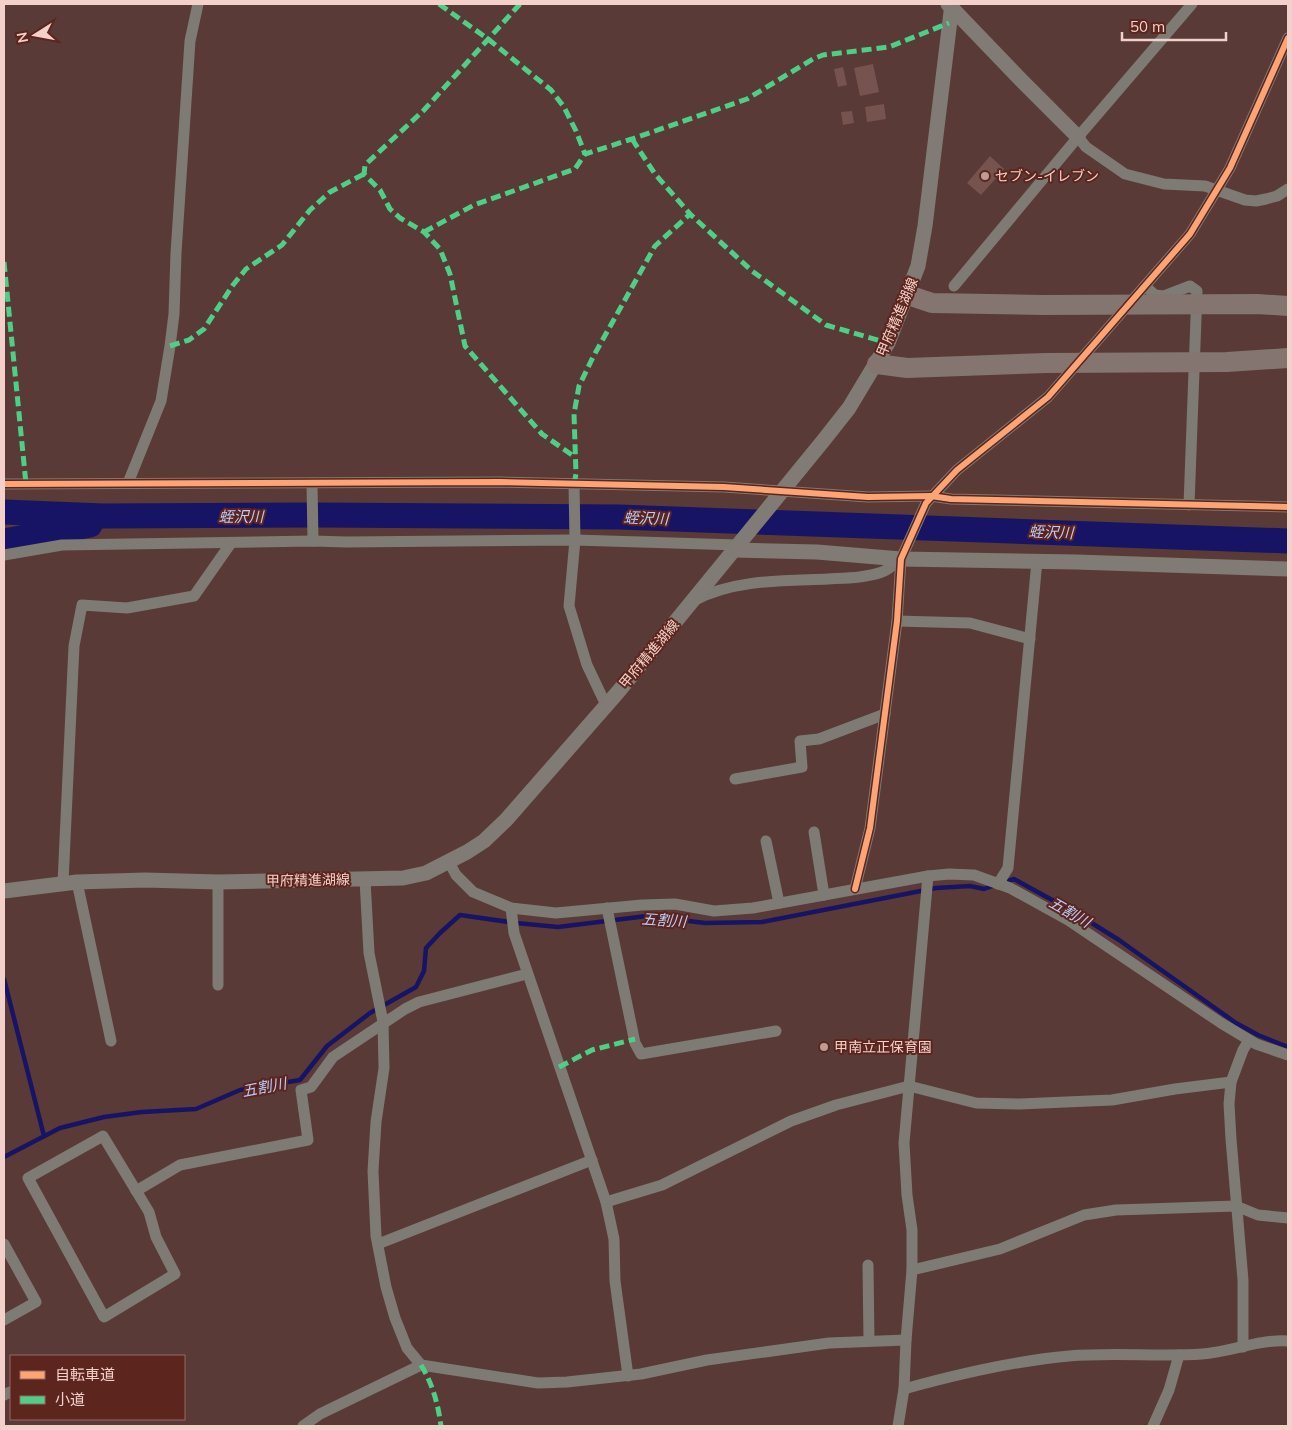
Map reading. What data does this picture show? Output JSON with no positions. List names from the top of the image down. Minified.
{"streets":{"main road":["甲府精進湖線"]},"water":["蛭沢川","五割川"],"places":["セブン-イレブン","甲南立正保育園"],"legend":["自転車道","小道"],"scale_bar":"50 m","north":"left"}
